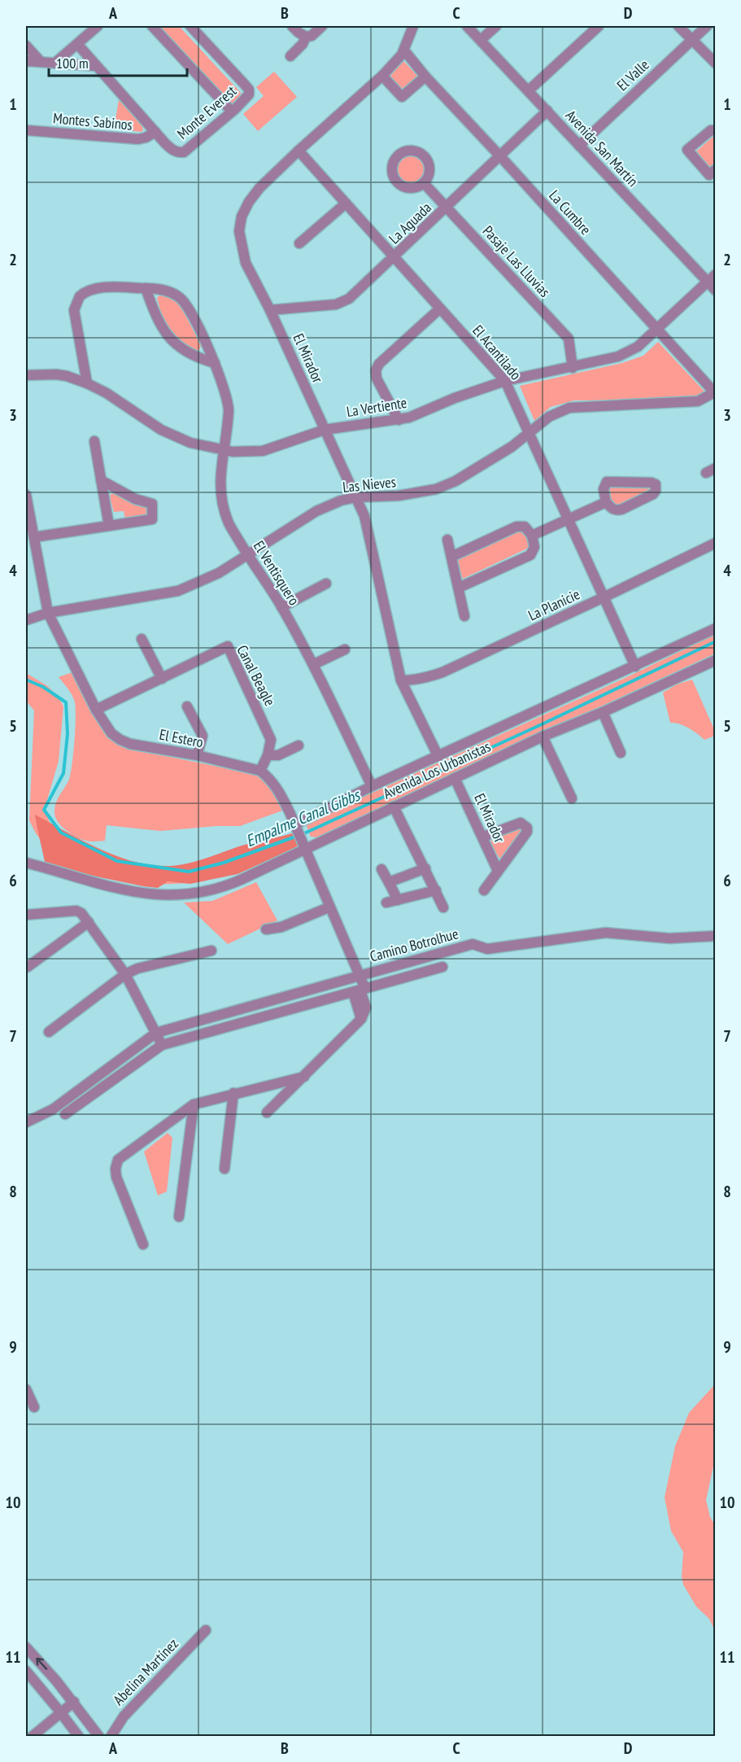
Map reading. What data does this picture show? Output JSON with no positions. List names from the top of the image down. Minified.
{"streets":{"street":["El Valle","Monte Everest","Montes Sabinos","Avenida San Martín","La Cumbre","La Aguada","Pasaje Las Lluvias","El Acantilado","El Mirador","La Vertiente","Las Nieves","El Ventisquero","La Planicie","Canal Beagle","El Estero","Avenida Los Urbanistas","Camino Botrolhue","Abelina Martínez"]},"crossings":[["El Valle","Avenida San Martín"],["Monte Everest","Montes Sabinos"],["Avenida San Martín","La Aguada"],["Avenida San Martín","La Vertiente"],["La Cumbre","La Aguada"],["La Cumbre","El Mirador"],["La Cumbre","La Vertiente"],["La Cumbre","Las Nieves"],["La Aguada","Pasaje Las Lluvias"],["La Aguada","El Acantilado"],["La Aguada","El Mirador"],["Pasaje Las Lluvias","La Vertiente"],["El Acantilado","El Mirador"],["El Acantilado","La Vertiente"],["El Acantilado","Las Nieves"],["El Acantilado","La Planicie"],["El Acantilado","Avenida Los Urbanistas"],["El Mirador","La Vertiente"],["El Mirador","Las Nieves"],["El Mirador","La Planicie"],["El Mirador","Avenida Los Urbanistas"],["La Vertiente","El Ventisquero"],["Las Nieves","El Ventisquero"],["Las Nieves","El Estero"],["El Ventisquero","Avenida Los Urbanistas"],["Canal Beagle","El Estero"]],"water":["Empalme Canal Gibbs"],"scale_bar":"100 m","grid":{"columns":["A","B","C","D"],"rows":["1","2","3","4","5","6","7","8","9","10","11"]}}
